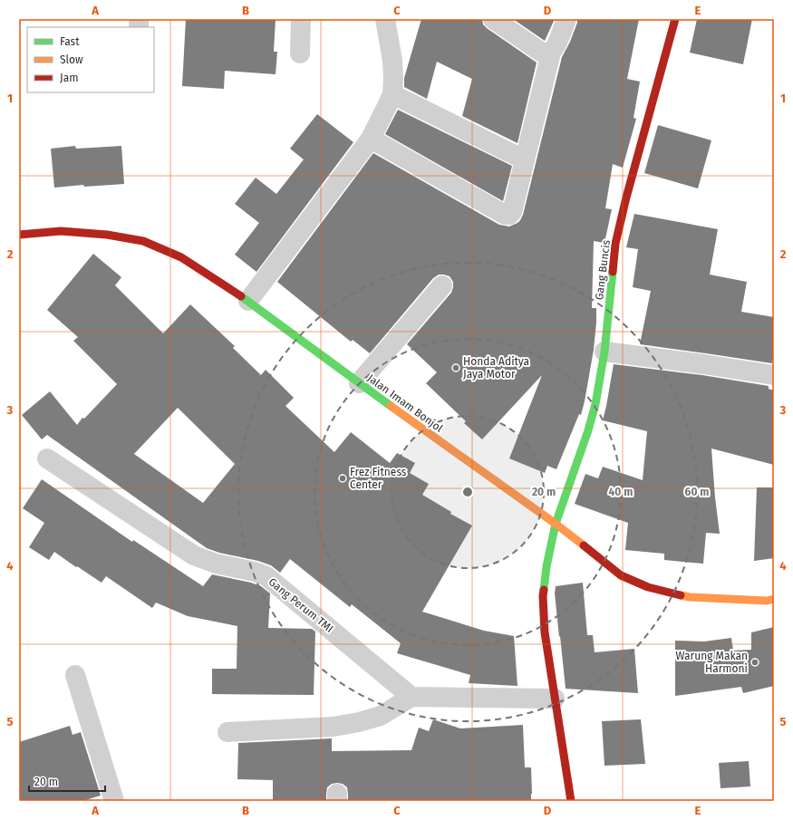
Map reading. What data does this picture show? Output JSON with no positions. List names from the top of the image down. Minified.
{"streets":{"street":["Gang Buncis","Jalan Imam Bonjol","Gang Perum TMI"]},"crossings":[["Gang Buncis","Jalan Imam Bonjol"]],"places":["Honda Aditya Jaya Motor","Frez Fitness Center","Warung Makan Harmoni"],"legend":["Fast","Slow","Jam"],"scale_bar":"20 m","grid":{"columns":["A","B","C","D","E"],"rows":["1","2","3","4","5"]},"rings":["20 m","40 m","60 m"]}
